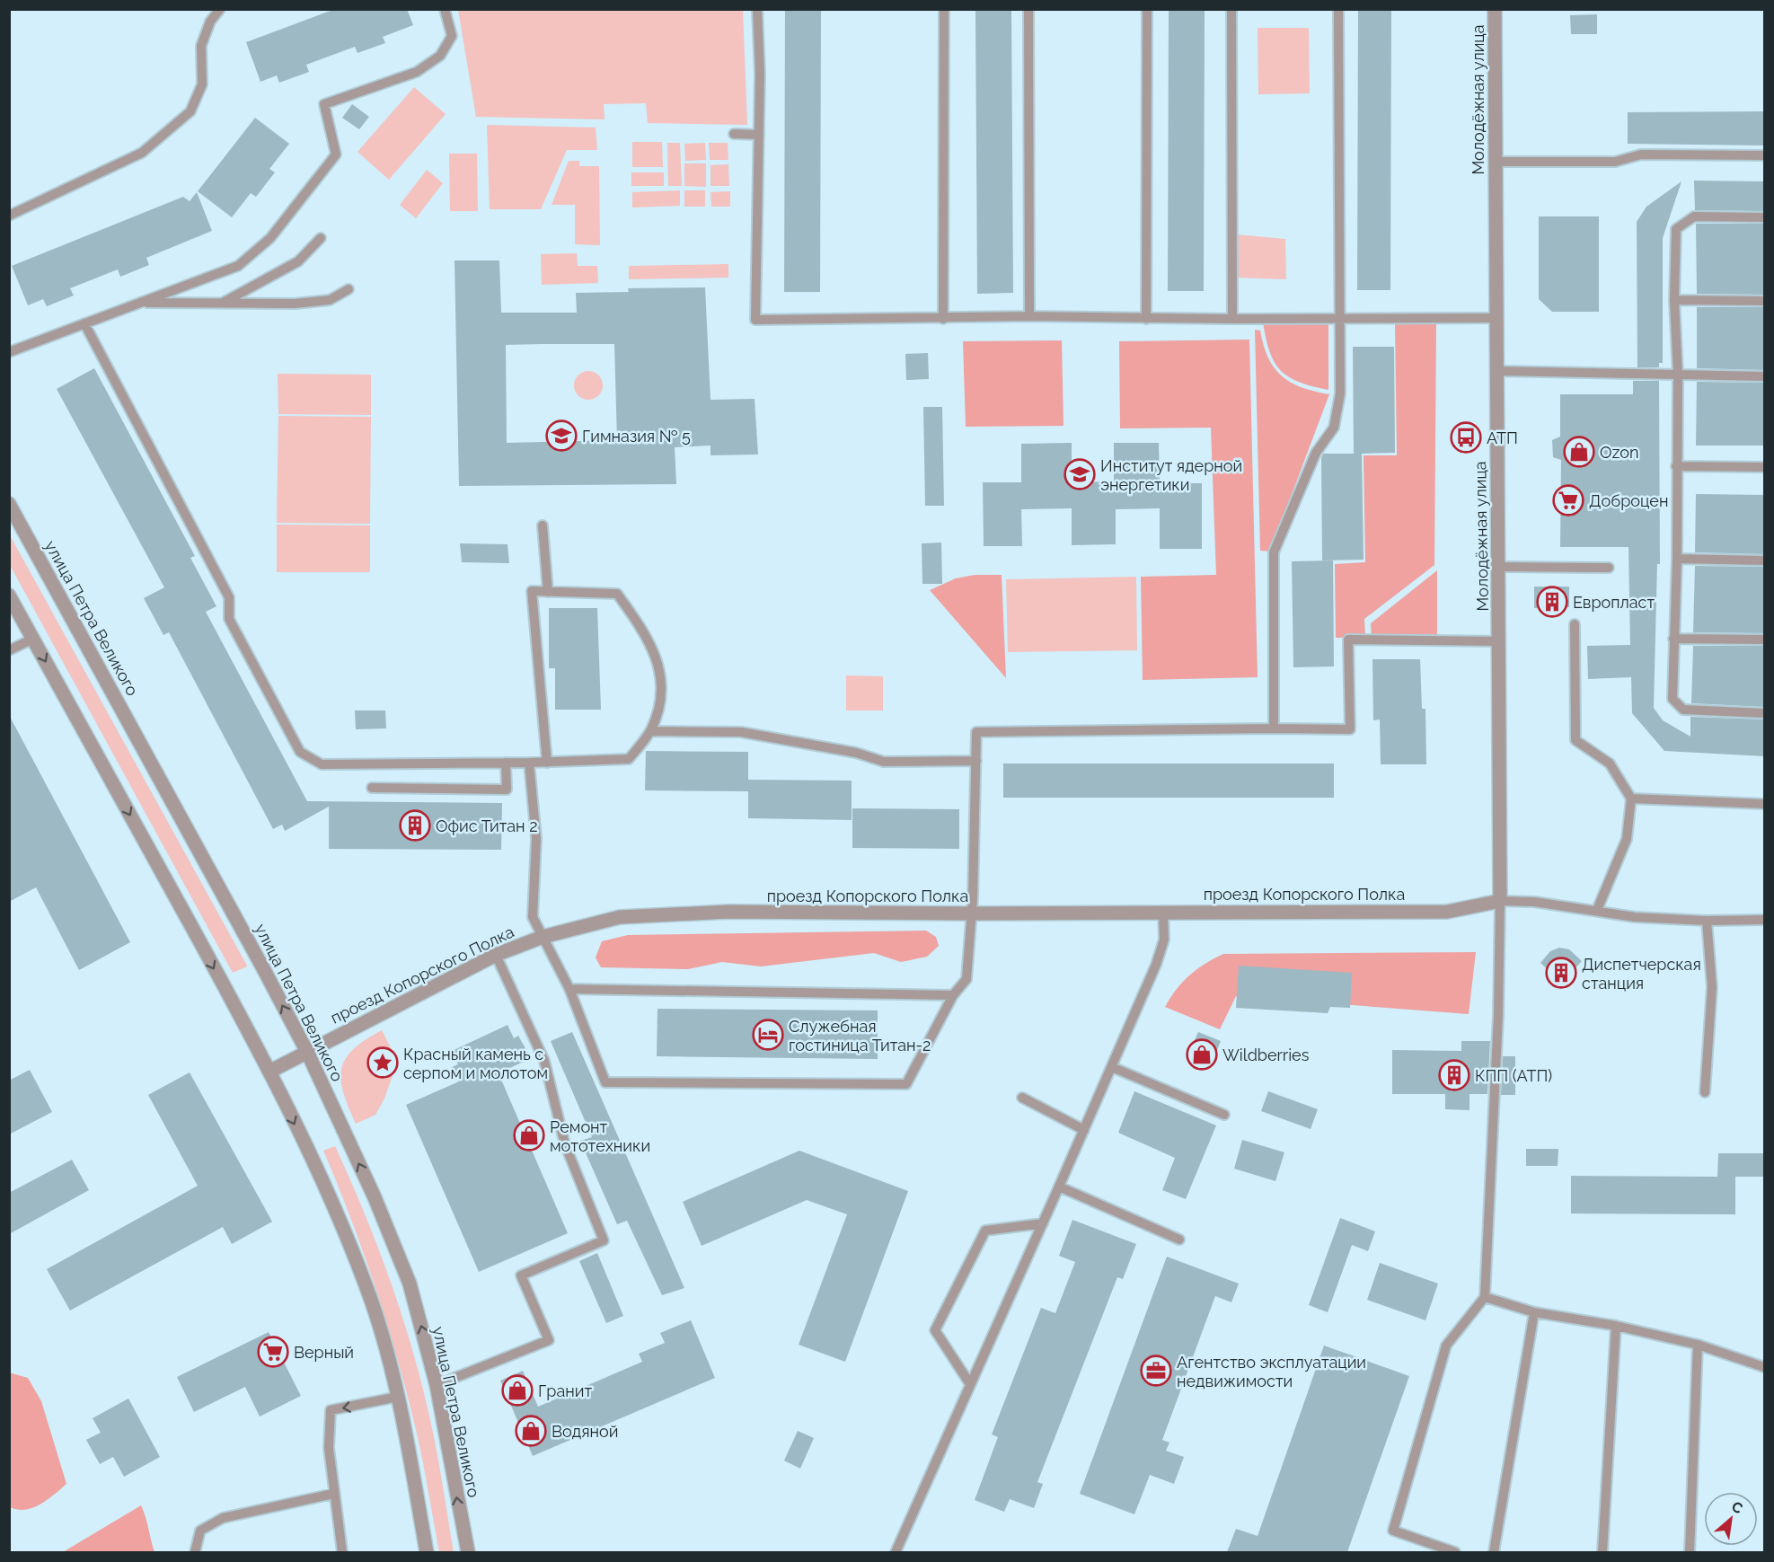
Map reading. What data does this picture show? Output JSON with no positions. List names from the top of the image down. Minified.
{"streets":{"street":["Молодёжная улица","улица Петра Великого","проезд Копорского Полка"]},"crossings":[["Молодёжная улица","проезд Копорского Полка"],["улица Петра Великого","проезд Копорского Полка"]],"places":{"school or university":["Гимназия № 5","Институт ядерной энергетики"],"bus stop":["АТП"],"shop":["Ozon","Wildberries","Ремонт мототехники","Гранит","Водяной"],"supermarket":["Доброцен","Верный"],"building":["Европласт","Офис Титан 2","Диспетчерская станция","КПП (АТП)"],"hotel":["Служебная гостиница Титан-2"],"place":["Красный камень с серпом и молотом"],"office":["Агентство эксплуатации недвижимости"]},"north":"top right"}
